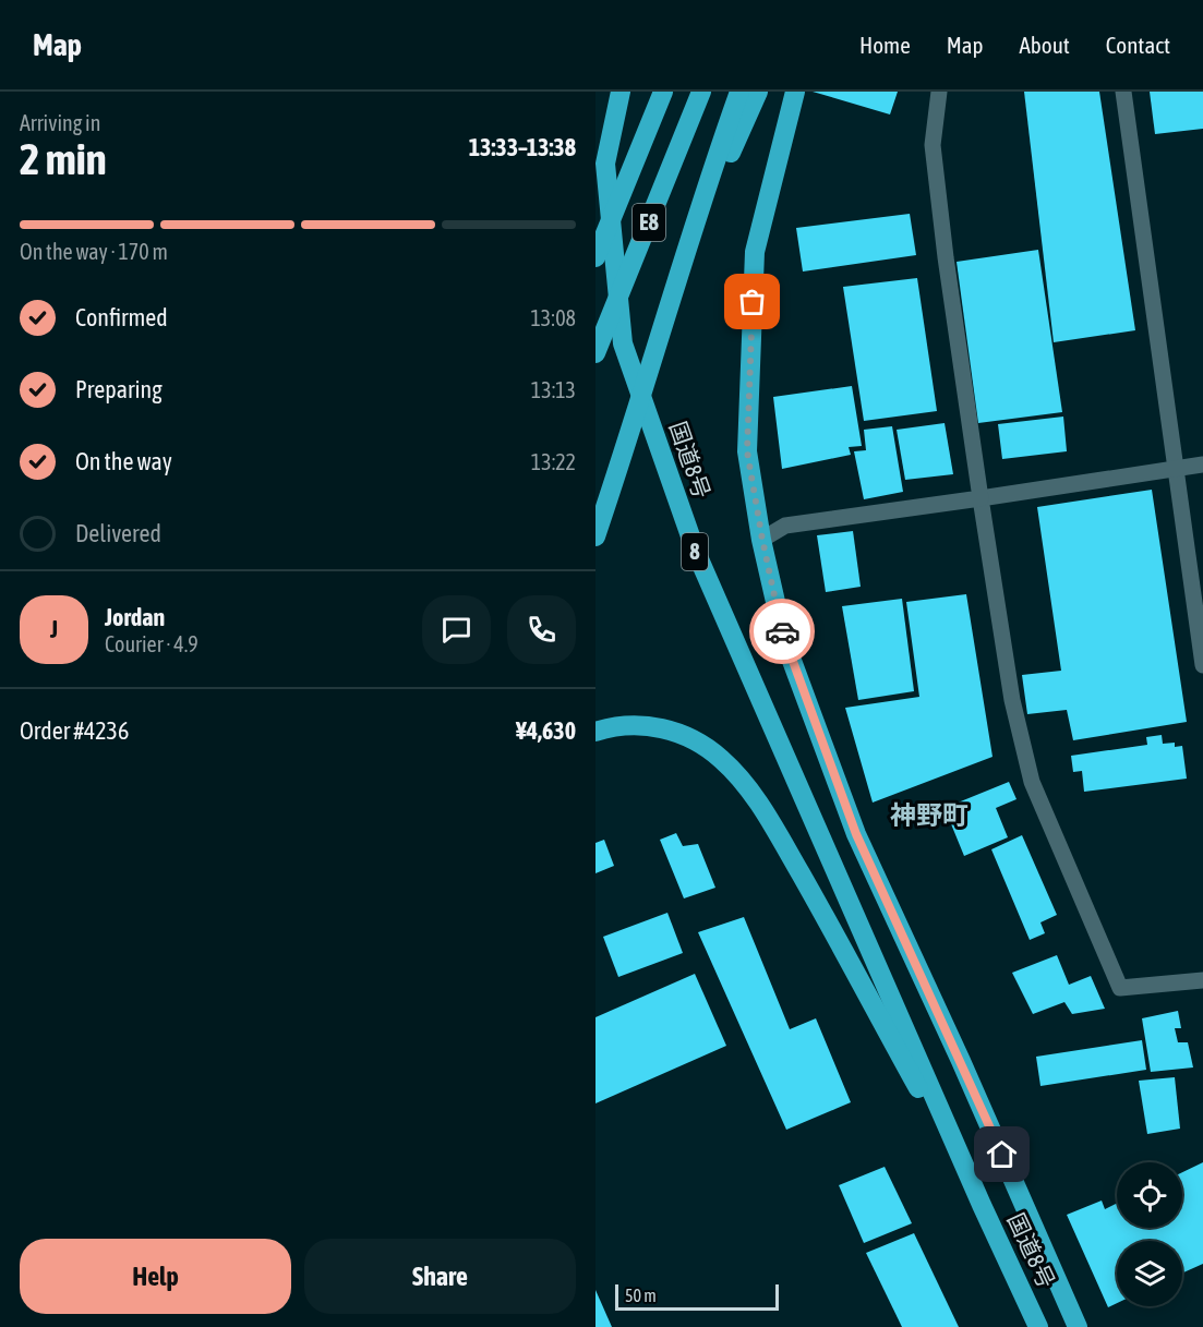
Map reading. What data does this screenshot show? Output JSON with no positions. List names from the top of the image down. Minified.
{"streets":{"highway":["E8","国道8号","8"]},"districts":["神野町"],"scale_bar":"50 m","page":{"header":"Map","nav":["Home","Map","About","Contact"],"heading":["2 min","Arriving in","13:33–13:38"],"panel":["Jordan","Courier · 4.9","Order #4236","¥4,630"],"bar":"On the way · 170 m","list":[["Confirmed","13:08"],["Preparing","13:13"],["On the way","13:22"],"Delivered"],"round":"J","buttons":["Help","Share"],"scale":"50 m"}}
